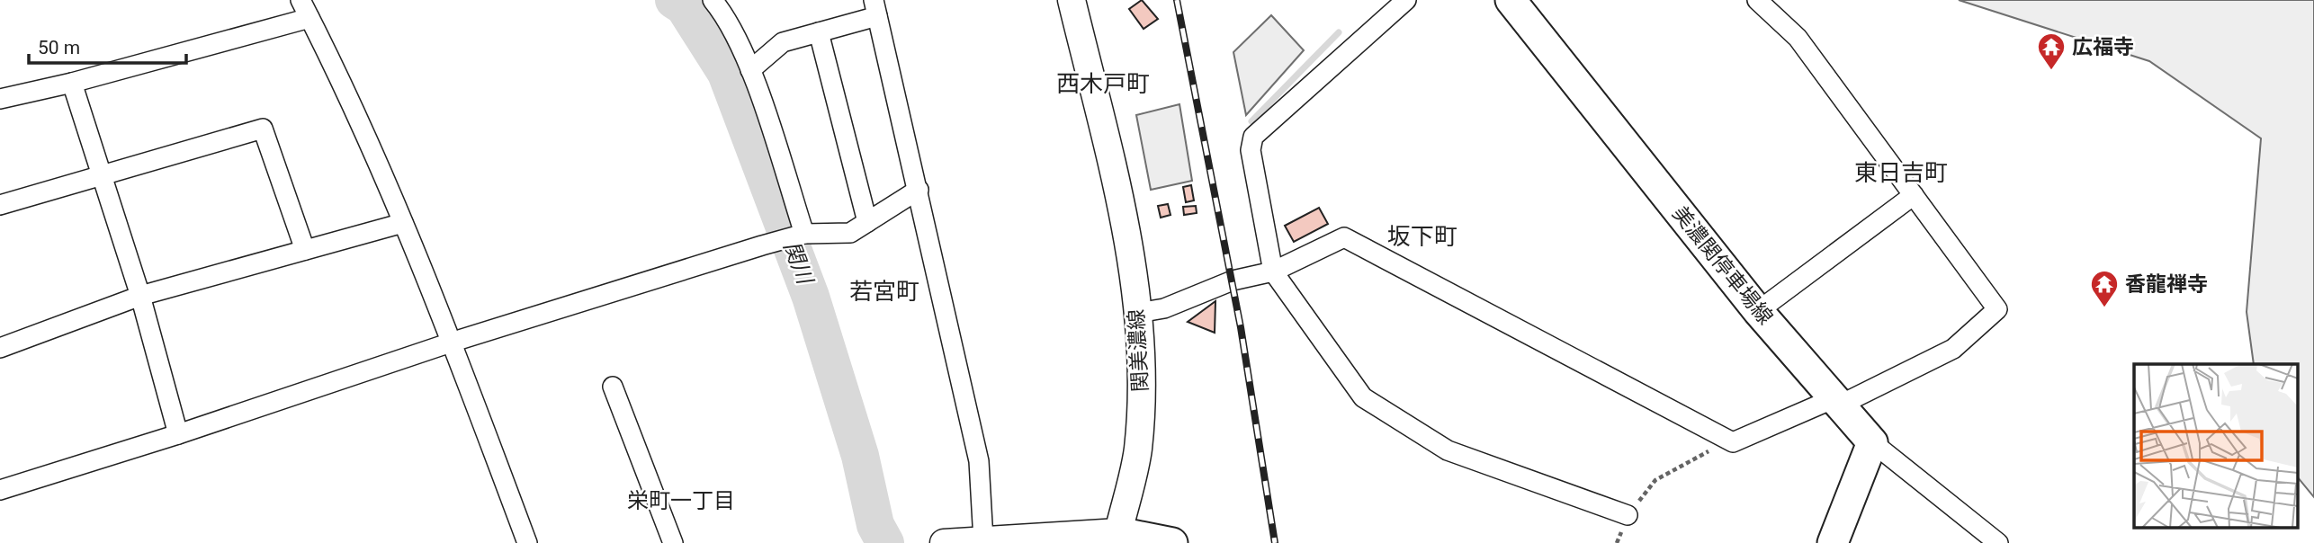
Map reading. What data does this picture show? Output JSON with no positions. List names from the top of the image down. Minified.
{"streets":{"main road":["美濃関停車場線","関美濃線"]},"districts":["西木戸町","東日吉町","坂下町","若宮町","栄町一丁目"],"water":["関川"],"places":{"temple":["広福寺","香龍禅寺"]},"scale_bar":"50 m"}
